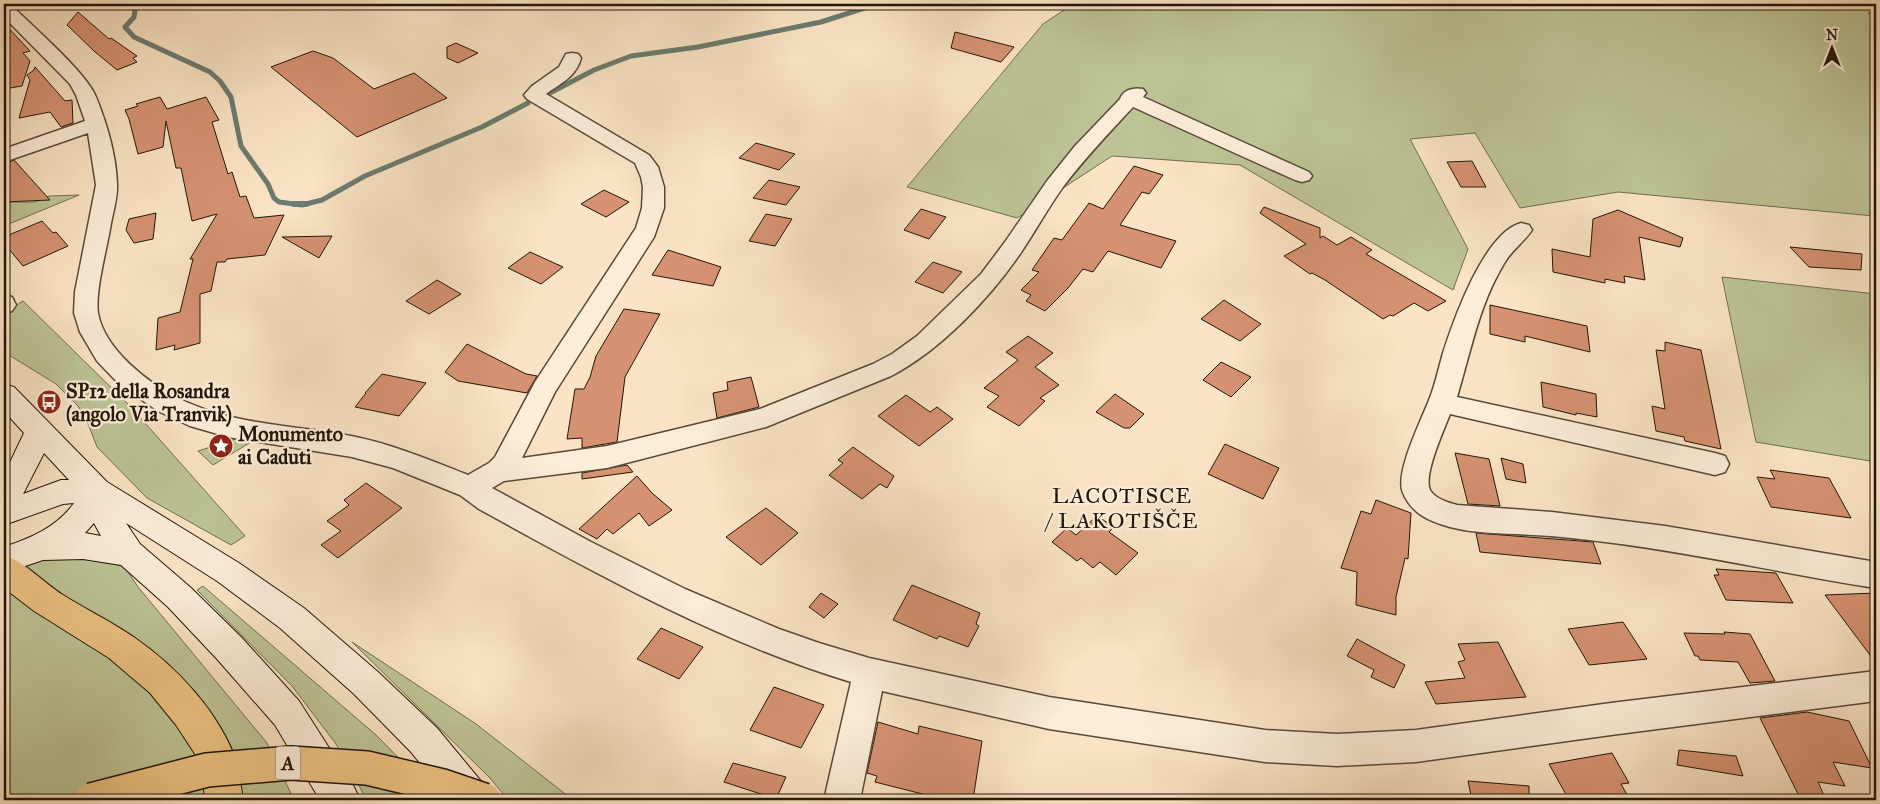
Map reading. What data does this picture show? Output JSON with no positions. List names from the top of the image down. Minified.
{"streets":{"highway":["A"]},"districts":["LACOTISCE / LAKOTIŠČE"],"places":{"bus stop":["SP12 della Rosandra (angolo Via Tranvik)"],"place":["Monumento ai Caduti"]},"north":"top"}
